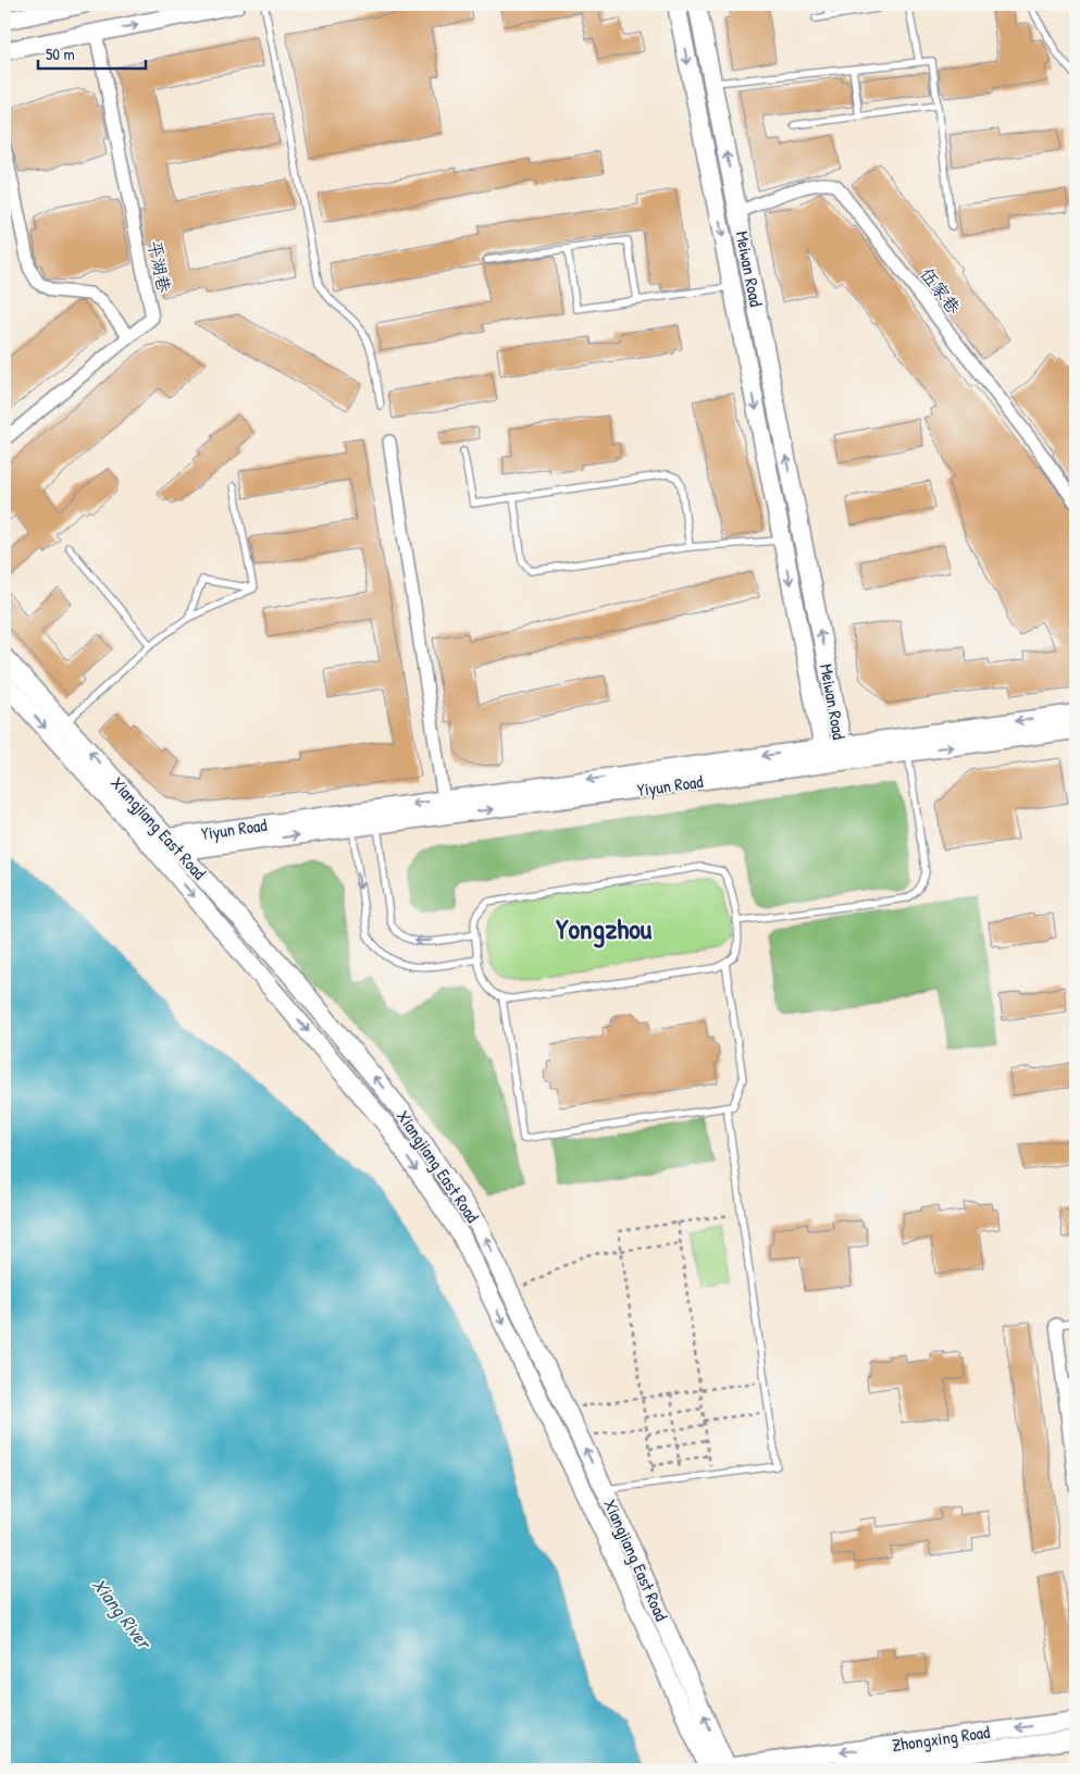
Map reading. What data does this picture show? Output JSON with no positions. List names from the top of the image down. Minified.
{"streets":{"street":["平湖巷","Meiwan Road","伍家巷","Yiyun Road","Xiangjiang East Road","Zhongxing Road"]},"crossings":[["Meiwan Road","伍家巷"],["Meiwan Road","Yiyun Road"],["Yiyun Road","Xiangjiang East Road"],["Xiangjiang East Road","Zhongxing Road"]],"districts":["Yongzhou"],"water":["Xiang River"],"scale_bar":"50 m"}
